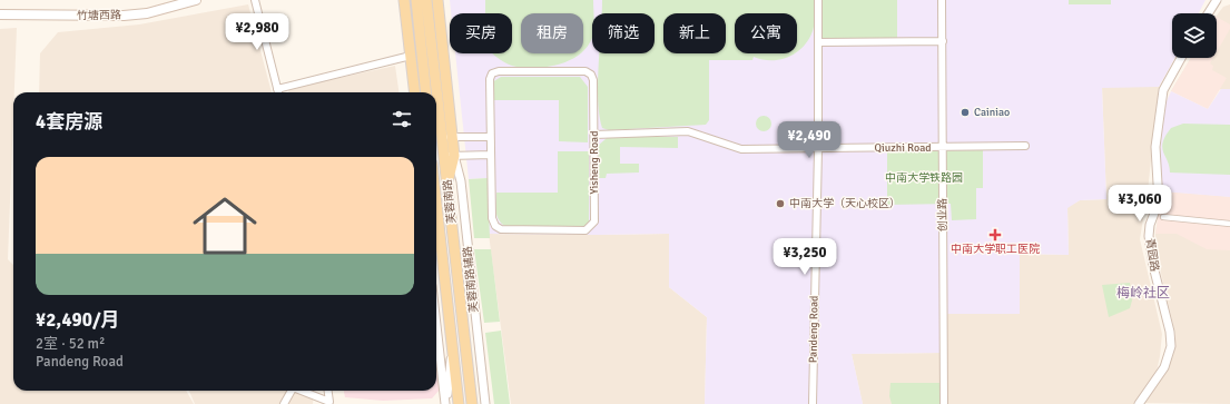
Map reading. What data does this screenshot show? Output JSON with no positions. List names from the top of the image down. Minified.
{"streets":{"main road":["竹塘西路","芙蓉南路"],"street":["Qiuzhi Road","Yisheng Road","创业路","青园路","芙蓉南路辅路","Pandeng Road"]},"crossings":[["Qiuzhi Road","Yisheng Road"],["Qiuzhi Road","创业路"],["Qiuzhi Road","Pandeng Road"]],"districts":["梅岭社区"],"parks":["中南大学铁路园"],"places":{"other":["Cainiao","中南大学（天心校区）"],"health":["中南大学职工医院"]},"page":{"price":["¥2,980","¥2,490","¥3,060","¥3,250"],"chip":["买房","租房","筛选","新上","公寓"],"heading":"4套房源","list":[{"name":"¥2,490/月","note":"2室 · 52 m² · Pandeng Road"}]}}
